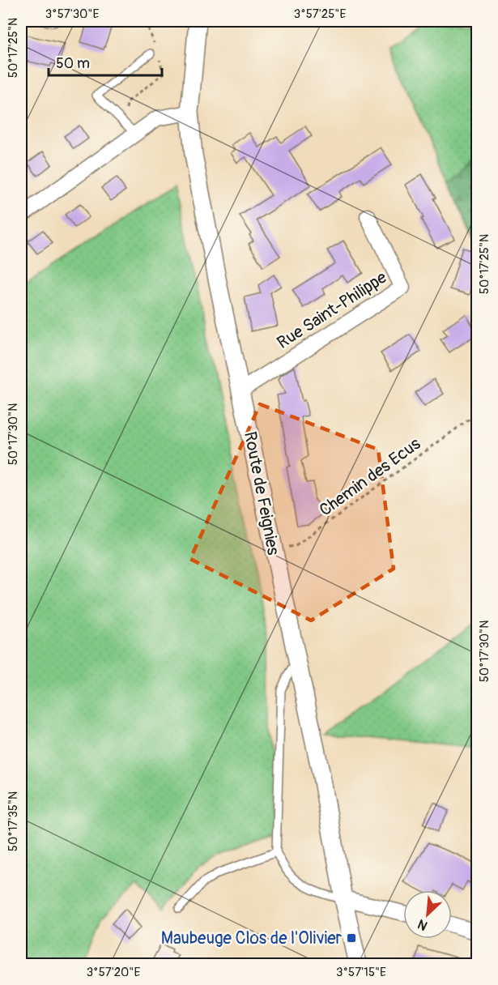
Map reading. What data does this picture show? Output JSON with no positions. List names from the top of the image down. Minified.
{"streets":{"street":["Rue Saint-Philippe","Route de Feignies"],"path":["Chemin des Ecus"]},"crossings":[["Rue Saint-Philippe","Route de Feignies"],["Chemin des Ecus","Route de Feignies"]],"places":{"transit":["Maubeuge Clos de l'Olivier"]},"scale_bar":"50 m","north":"bottom left","coordinates":["3°57'30\"E","3°57'25\"E","50°17'25\"N","50°17'30\"N","50°17'35\"N","3°57'20\"E","3°57'15\"E"]}
